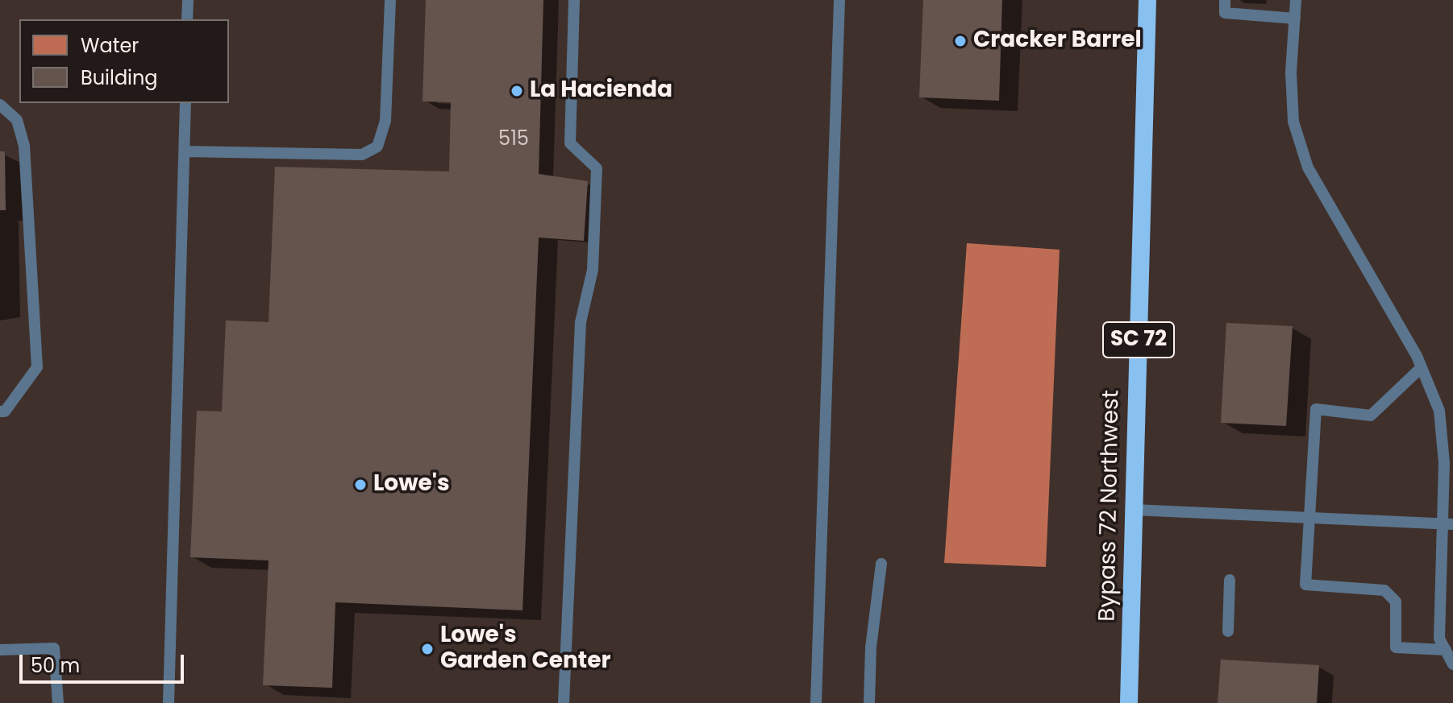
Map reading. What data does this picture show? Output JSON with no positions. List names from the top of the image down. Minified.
{"streets":{"highway":["SC 72","Bypass 72 Northwest"]},"places":["Cracker Barrel","La Hacienda","Lowe's","Lowe's Garden Center"],"house_numbers":["515"],"legend":["Water","Building"],"scale_bar":"50 m"}
